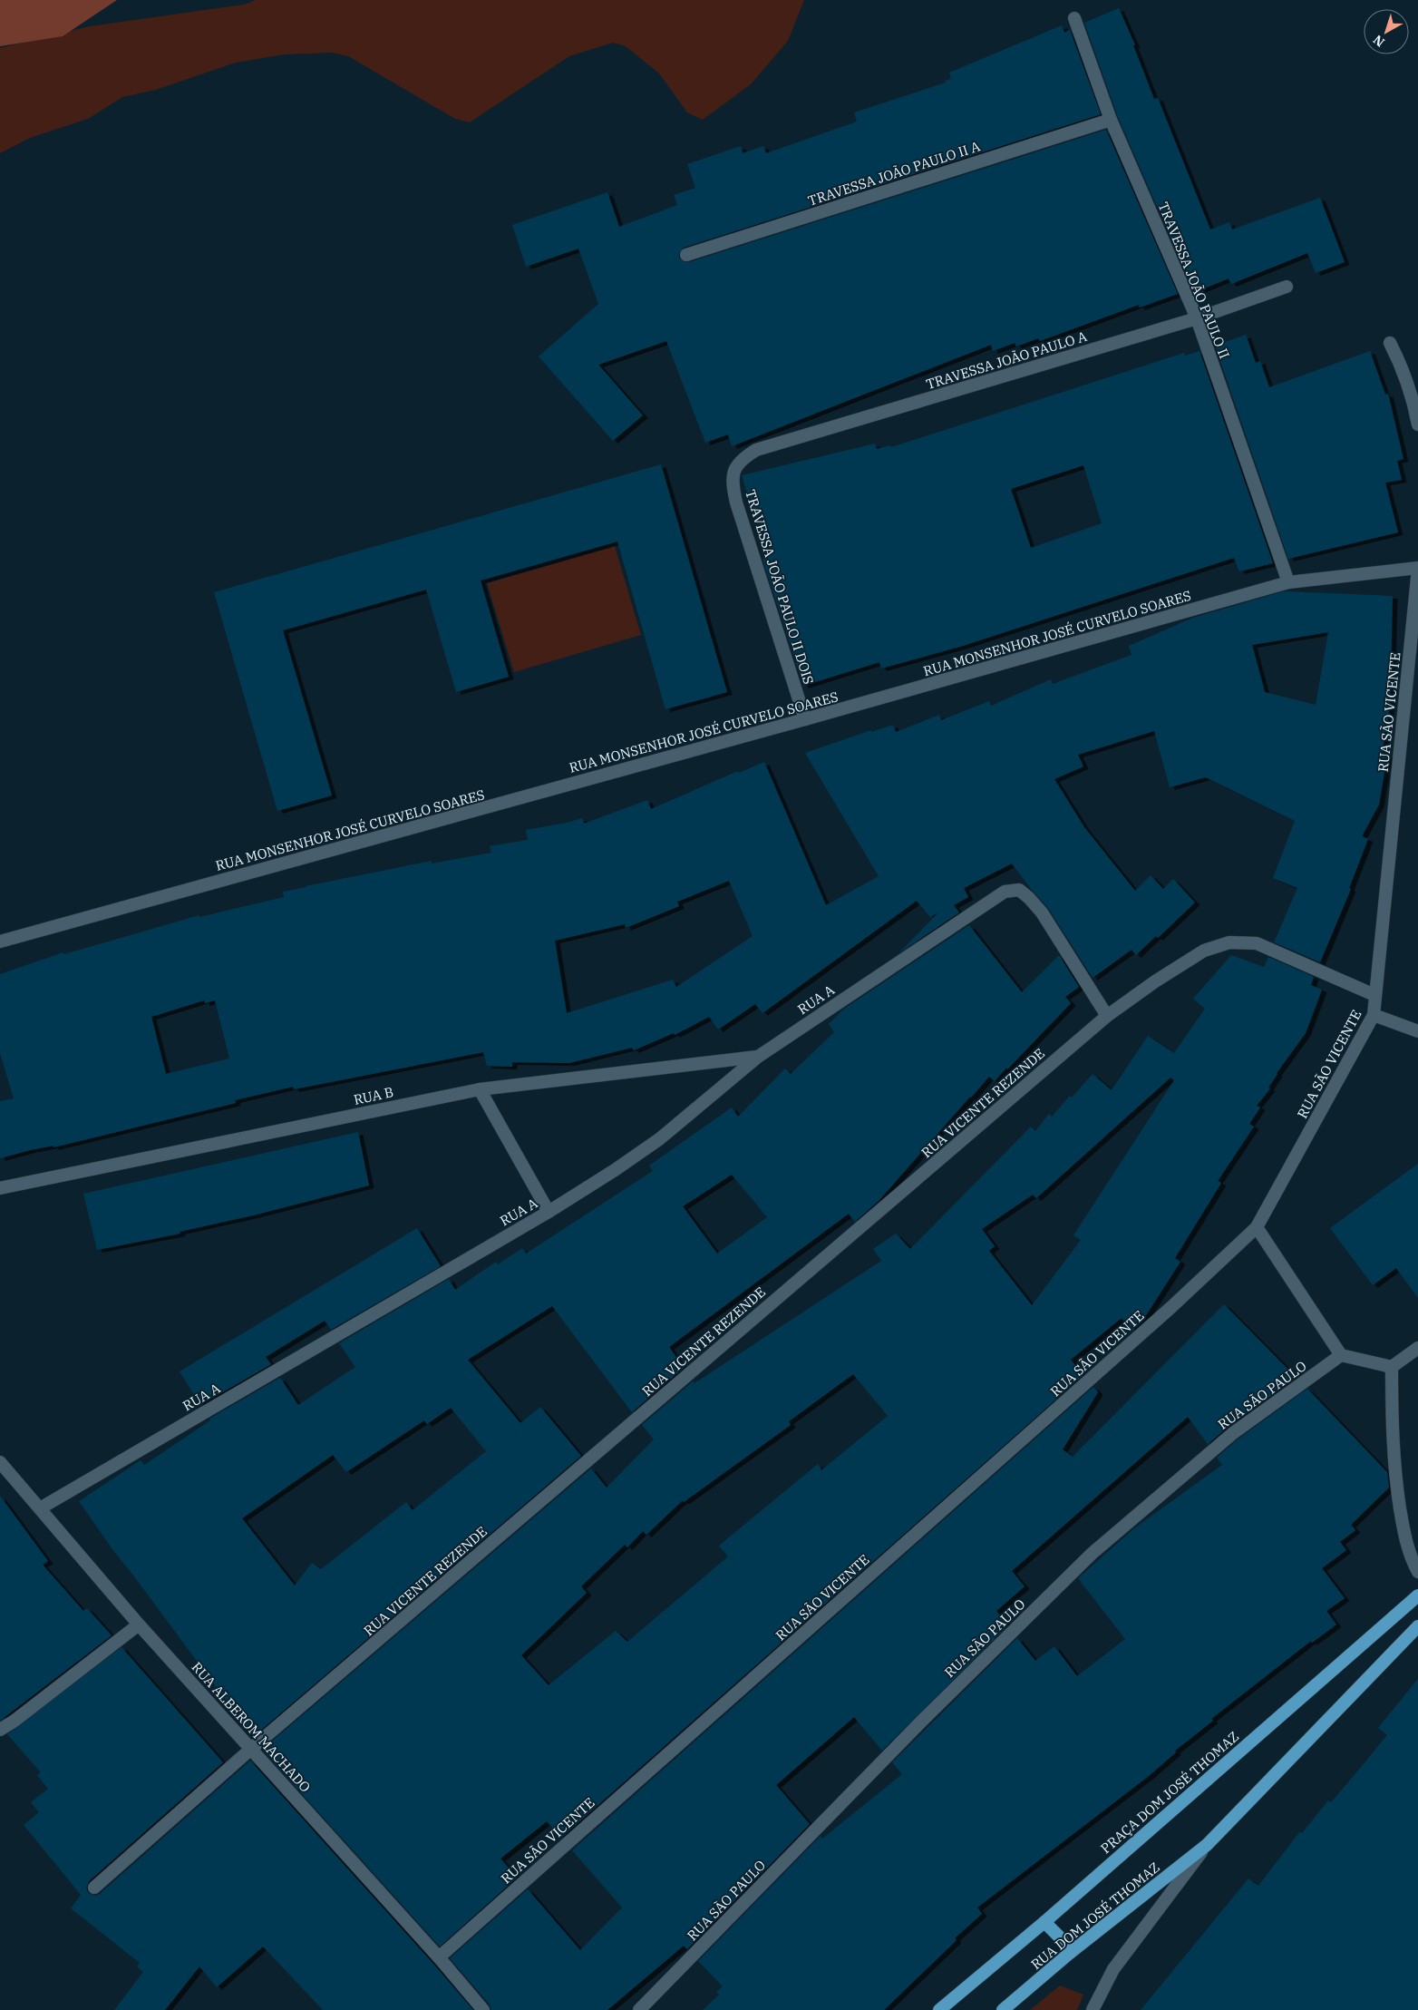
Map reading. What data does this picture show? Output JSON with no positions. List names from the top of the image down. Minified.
{"streets":{"main road":["PRAÇA DOM JOSÉ THOMAZ","RUA DOM JOSÉ THOMAZ"],"street":["TRAVESSA JOÃO PAULO II A","TRAVESSA JOÃO PAULO II","TRAVESSA JOÃO PAULO A","TRAVESSA JOÃO PAULO II DOIS","RUA MONSENHOR JOSÉ CURVELO SOARES","RUA SÃO VICENTE","RUA A","RUA B","RUA VICENTE REZENDE","RUA SÃO PAULO","RUA ALBEROM MACHADO"]},"crossings":[["TRAVESSA JOÃO PAULO II A","TRAVESSA JOÃO PAULO II"],["TRAVESSA JOÃO PAULO II","TRAVESSA JOÃO PAULO A"],["TRAVESSA JOÃO PAULO II","RUA MONSENHOR JOSÉ CURVELO SOARES"],["TRAVESSA JOÃO PAULO A","TRAVESSA JOÃO PAULO II DOIS"],["TRAVESSA JOÃO PAULO II DOIS","RUA MONSENHOR JOSÉ CURVELO SOARES"],["RUA MONSENHOR JOSÉ CURVELO SOARES","RUA SÃO VICENTE"],["RUA SÃO VICENTE","RUA VICENTE REZENDE"],["RUA SÃO VICENTE","RUA ALBEROM MACHADO"],["RUA A","RUA B"],["RUA A","RUA VICENTE REZENDE"],["RUA A","RUA ALBEROM MACHADO"],["RUA VICENTE REZENDE","RUA ALBEROM MACHADO"]],"north":"bottom left"}
